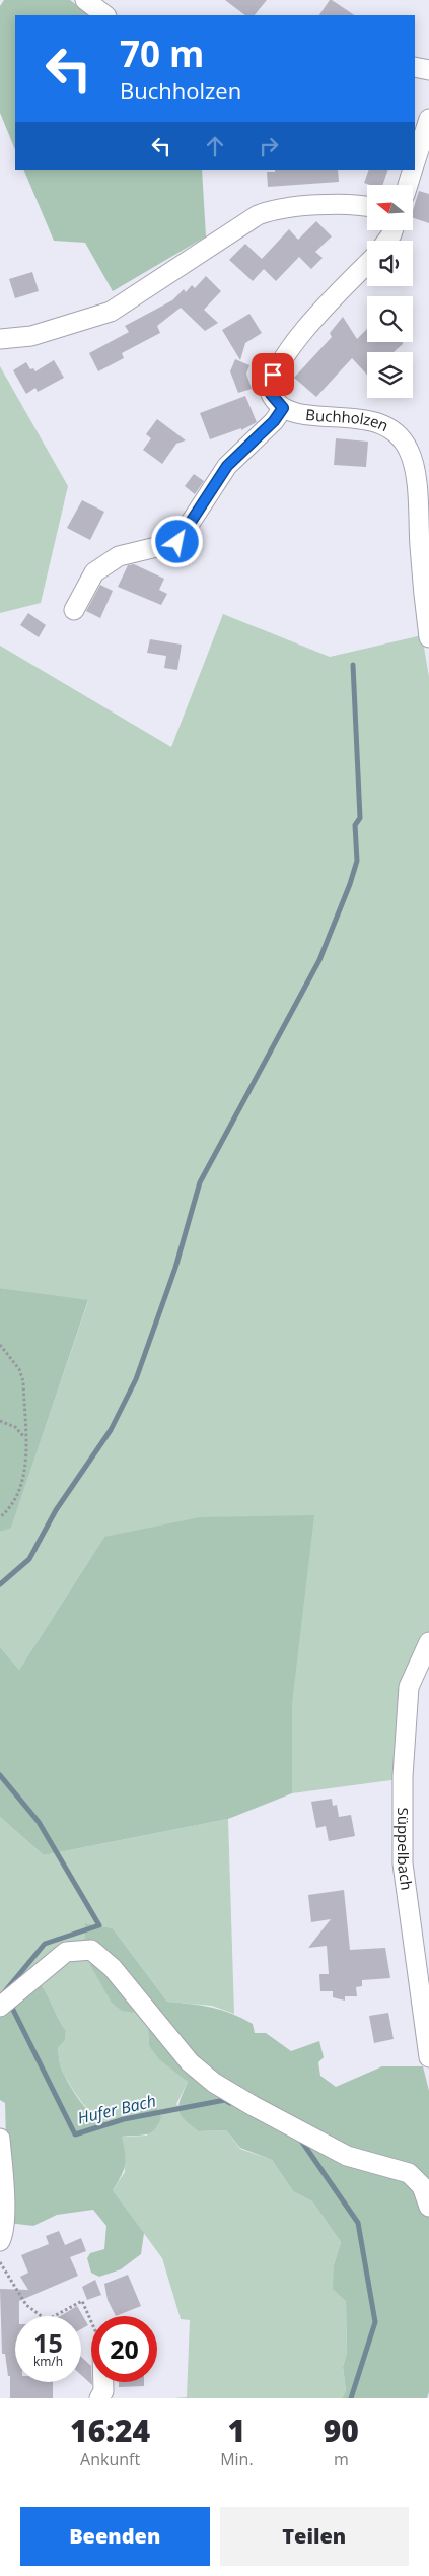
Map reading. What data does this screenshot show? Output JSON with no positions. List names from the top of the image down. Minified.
{"streets":{"street":["Buchholzen","Süppelbach"]},"water":["Hufer Bach"],"north":"left","page":{"turn":["70 m","Buchholzen"],"speed":"15 km/h","limit":"20","eta":["16:24","Ankunft","1","Min.","90","m"],"buttons":["Beenden","Teilen"]}}
